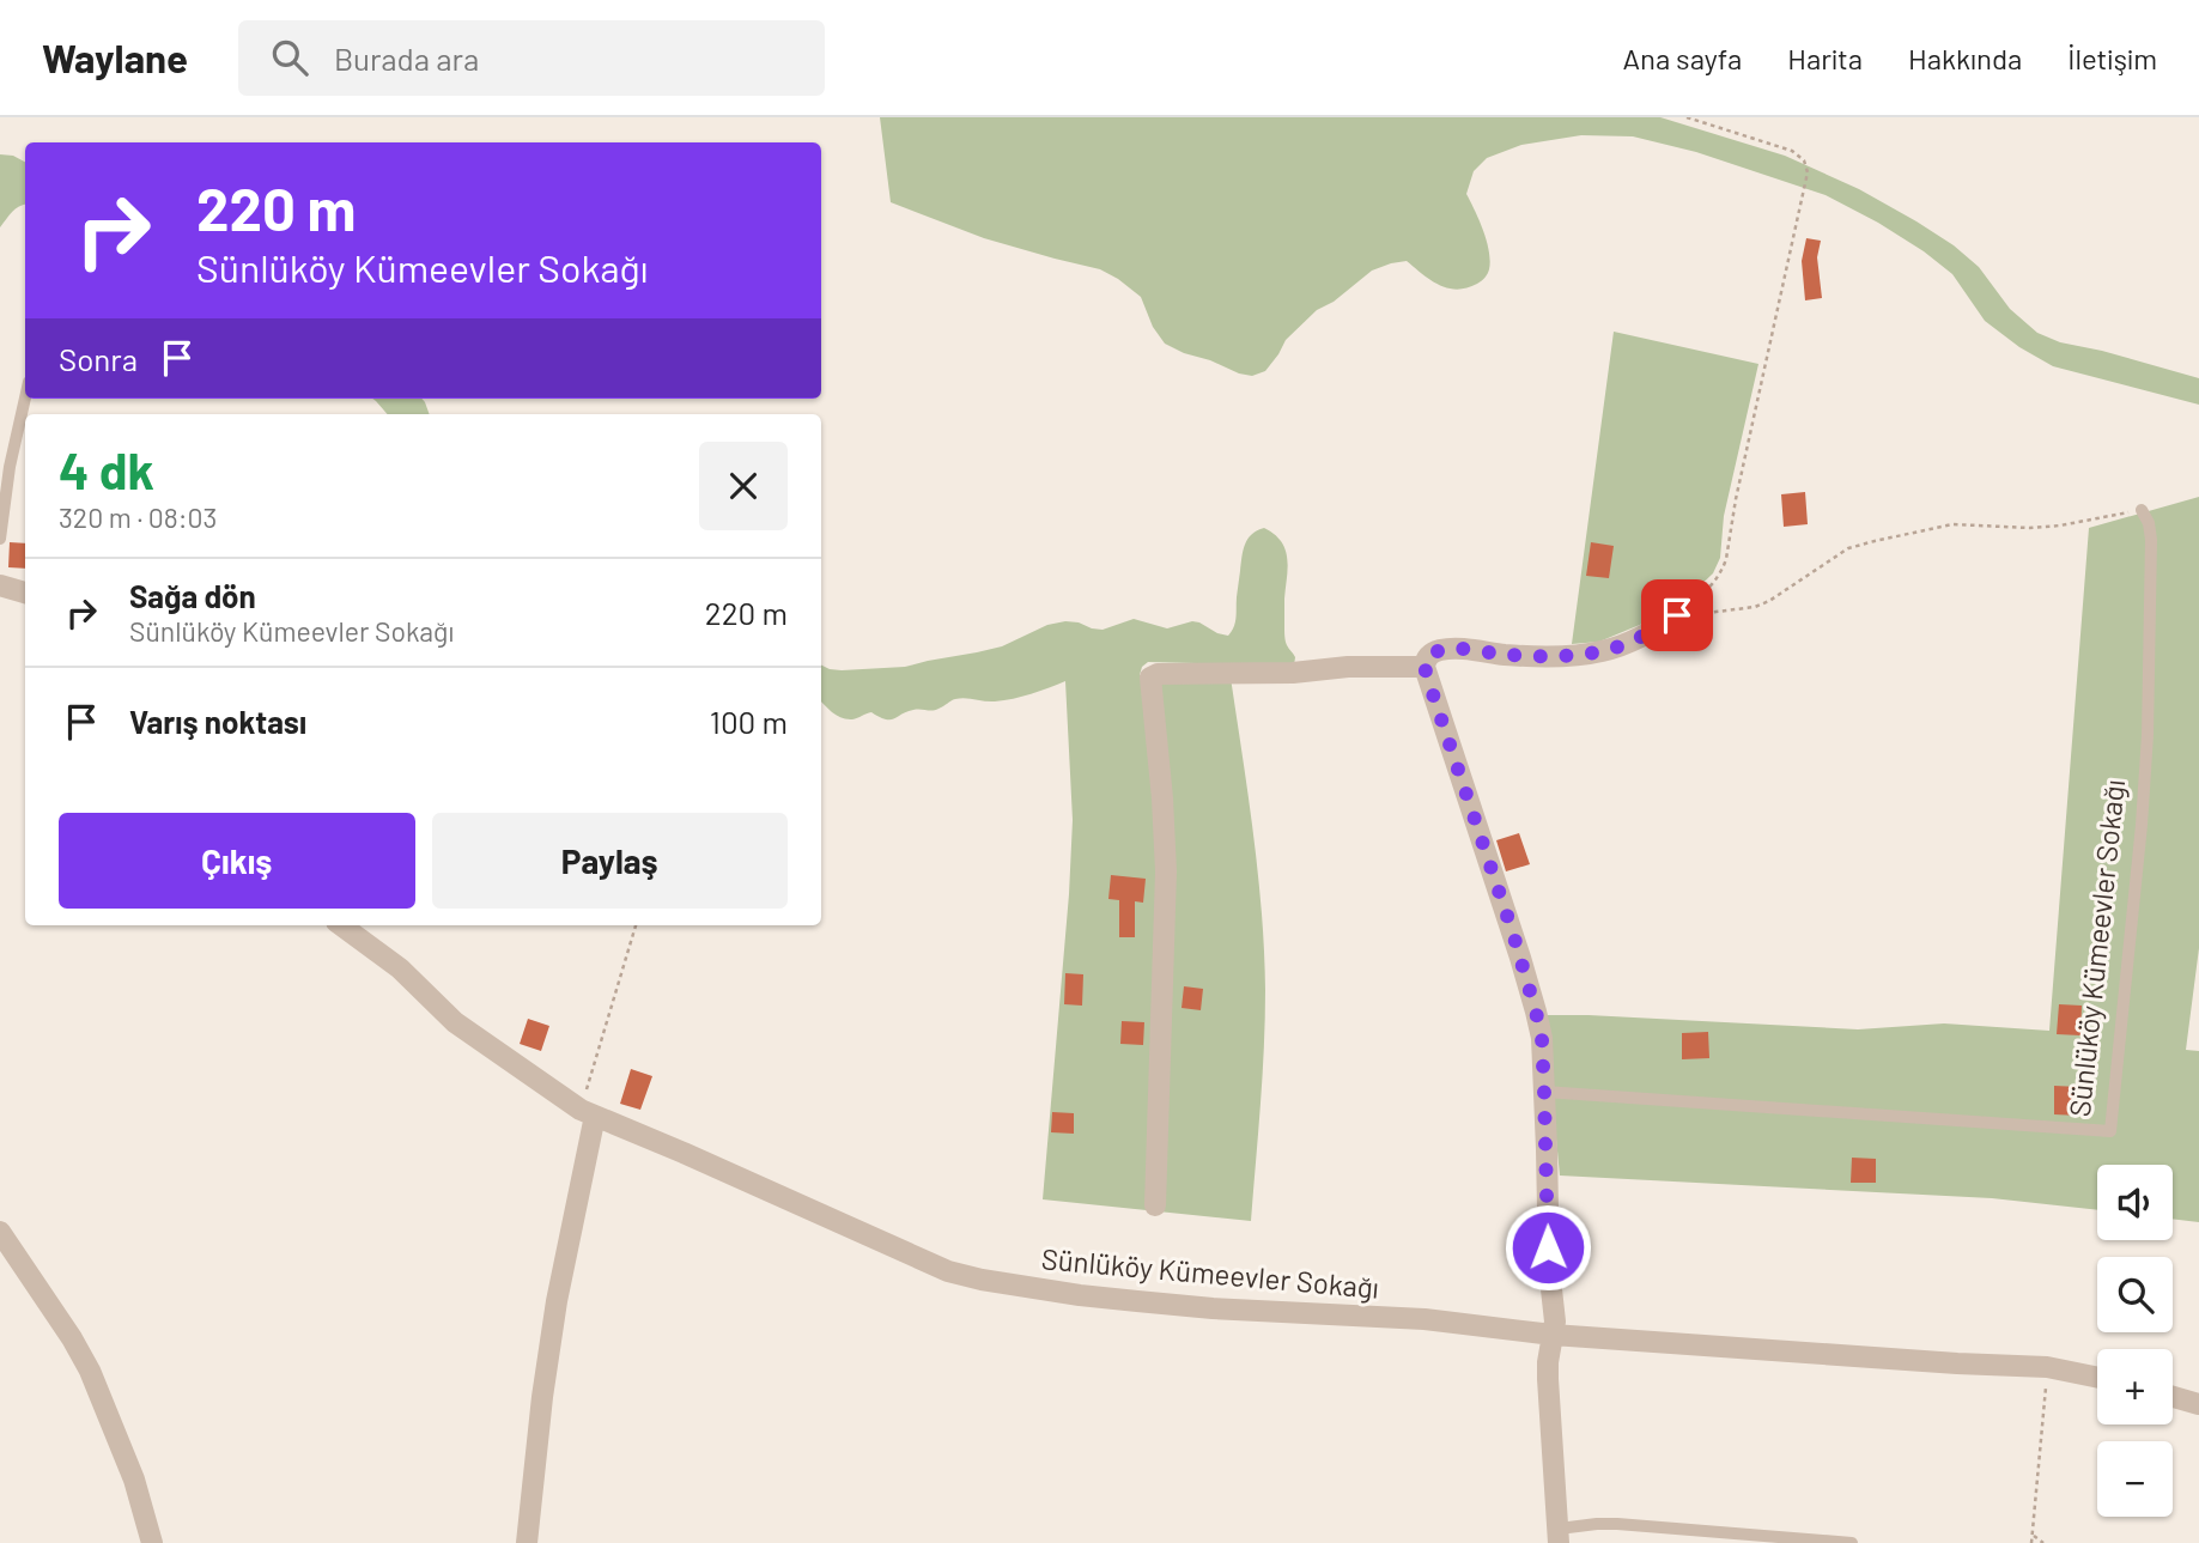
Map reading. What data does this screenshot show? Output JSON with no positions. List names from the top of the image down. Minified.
{"streets":{"street":["Sünlüköy Kümeevler Sokağı"]},"page":{"header":"Waylane","search":"Burada ara","nav":["Ana sayfa","Harita","Hakkında","İletişim"],"turn":["220 m","Sünlüköy Kümeevler Sokağı"],"then":"Sonra","heading":["4 dk","320 m · 08:03"],"list":[{"name":"Sağa dön","note":"Sünlüköy Kümeevler Sokağı","value":"220 m"},{"name":"Varış noktası","value":"100 m"}],"buttons":["Çıkış","Paylaş"],"map_buttons":["+","−"]}}
